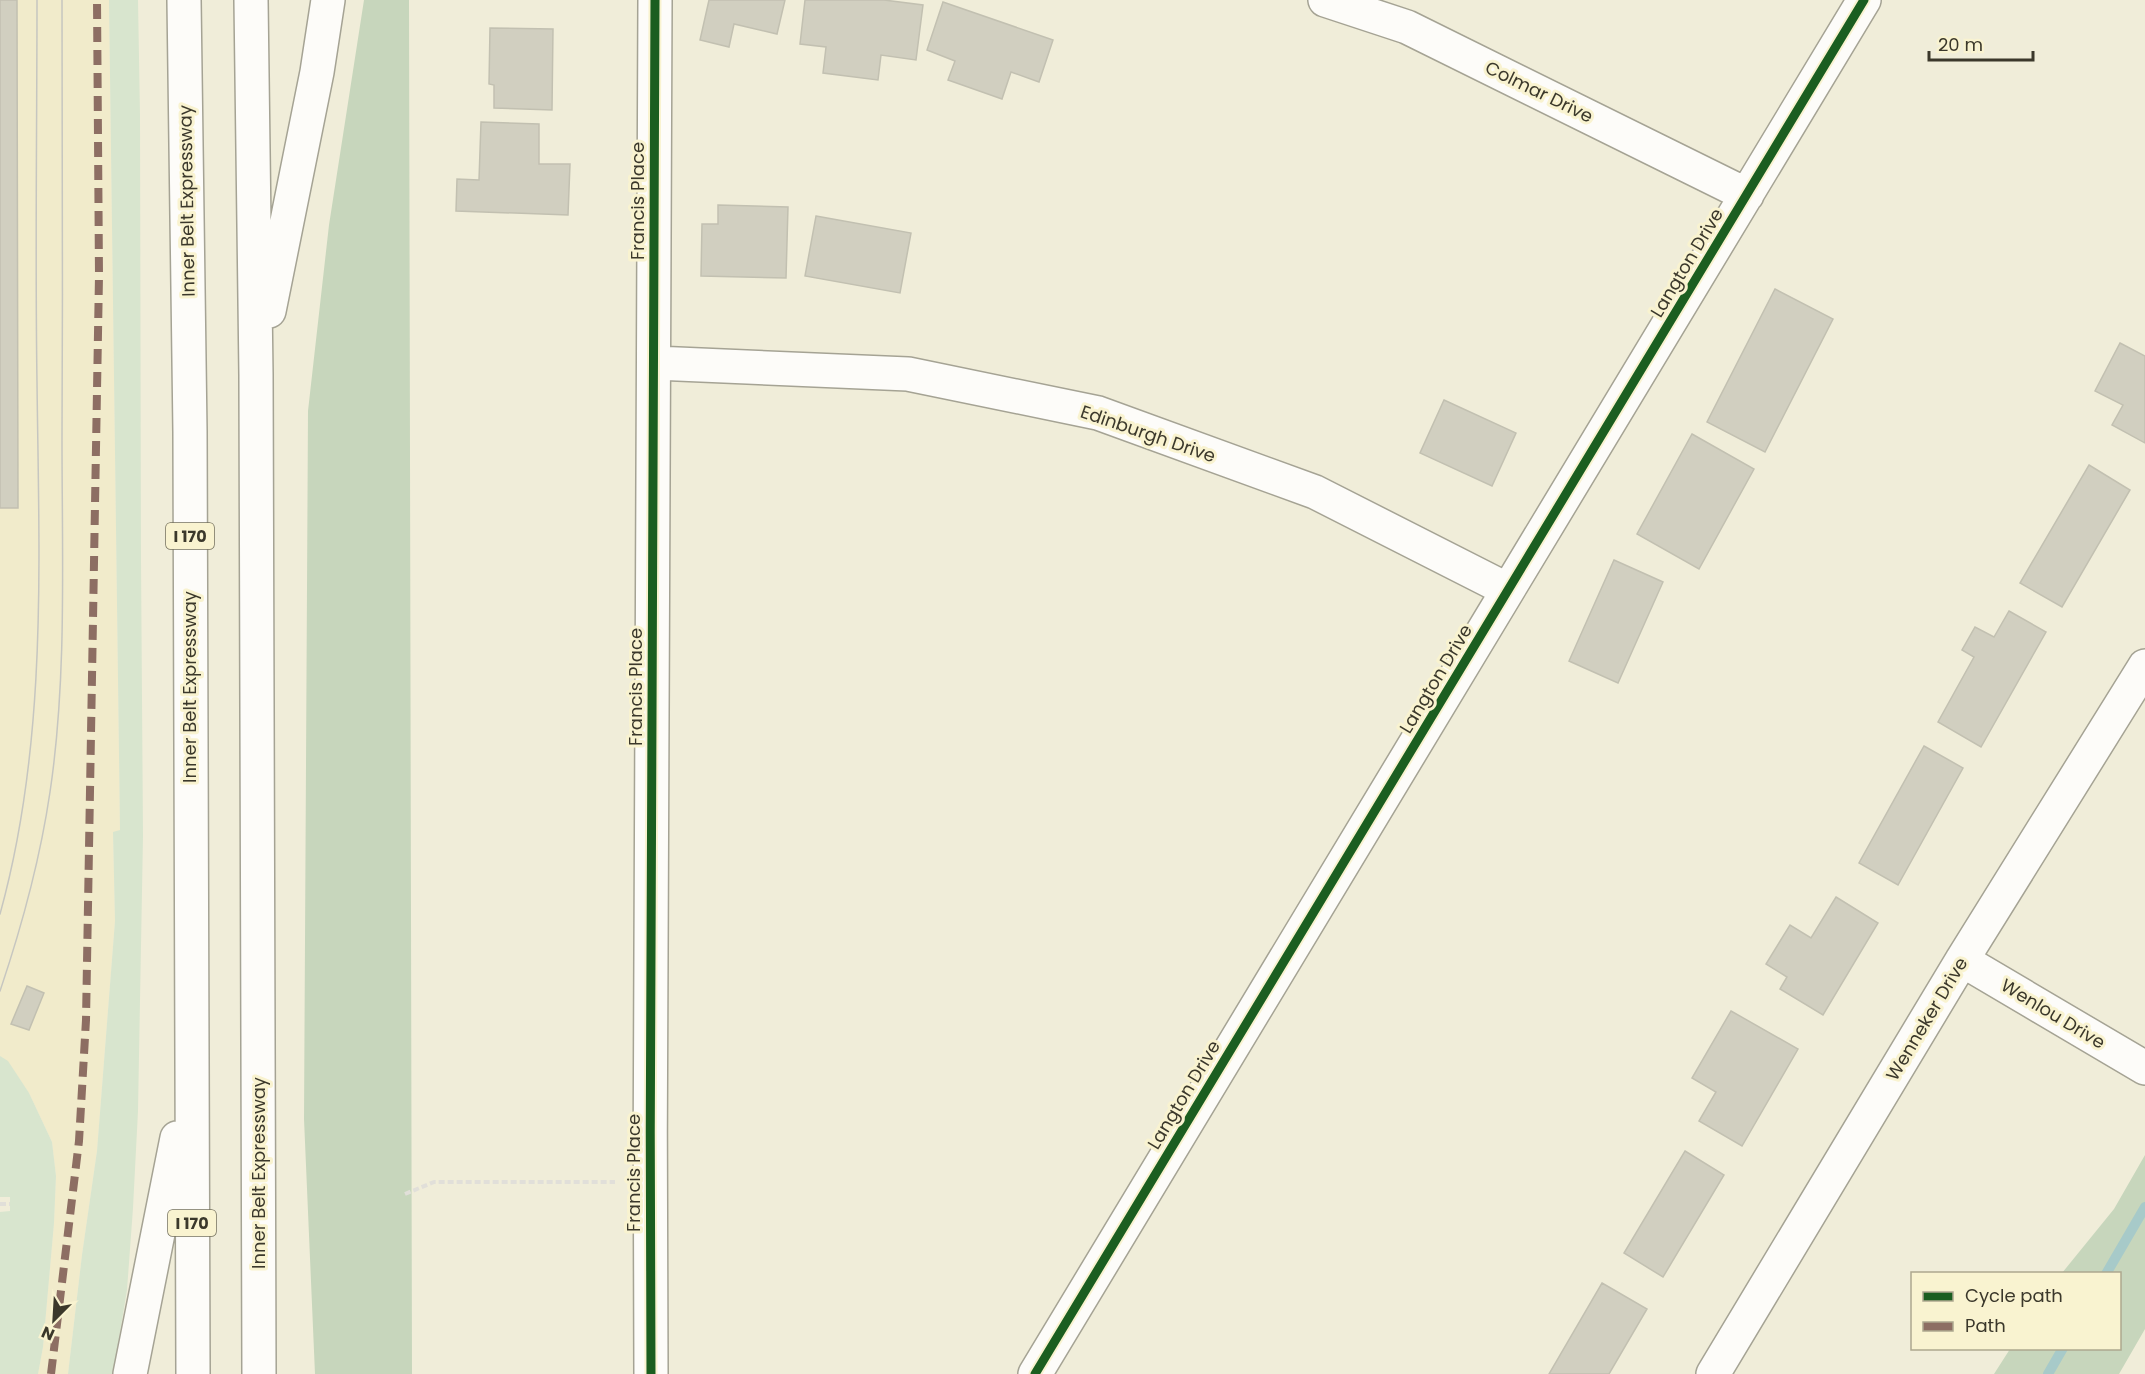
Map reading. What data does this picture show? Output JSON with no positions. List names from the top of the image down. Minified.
{"streets":{"main road":["Colmar Drive","Inner Belt Expressway","Francis Place","Langton Drive","Edinburgh Drive","I 170","Wenlou Drive","Wenneker Drive"]},"crossings":[["Colmar Drive","Langton Drive"],["Francis Place","Edinburgh Drive"],["Langton Drive","Edinburgh Drive"],["Wenlou Drive","Wenneker Drive"]],"legend":["Cycle path","Path"],"scale_bar":"20 m","north":"bottom left"}
